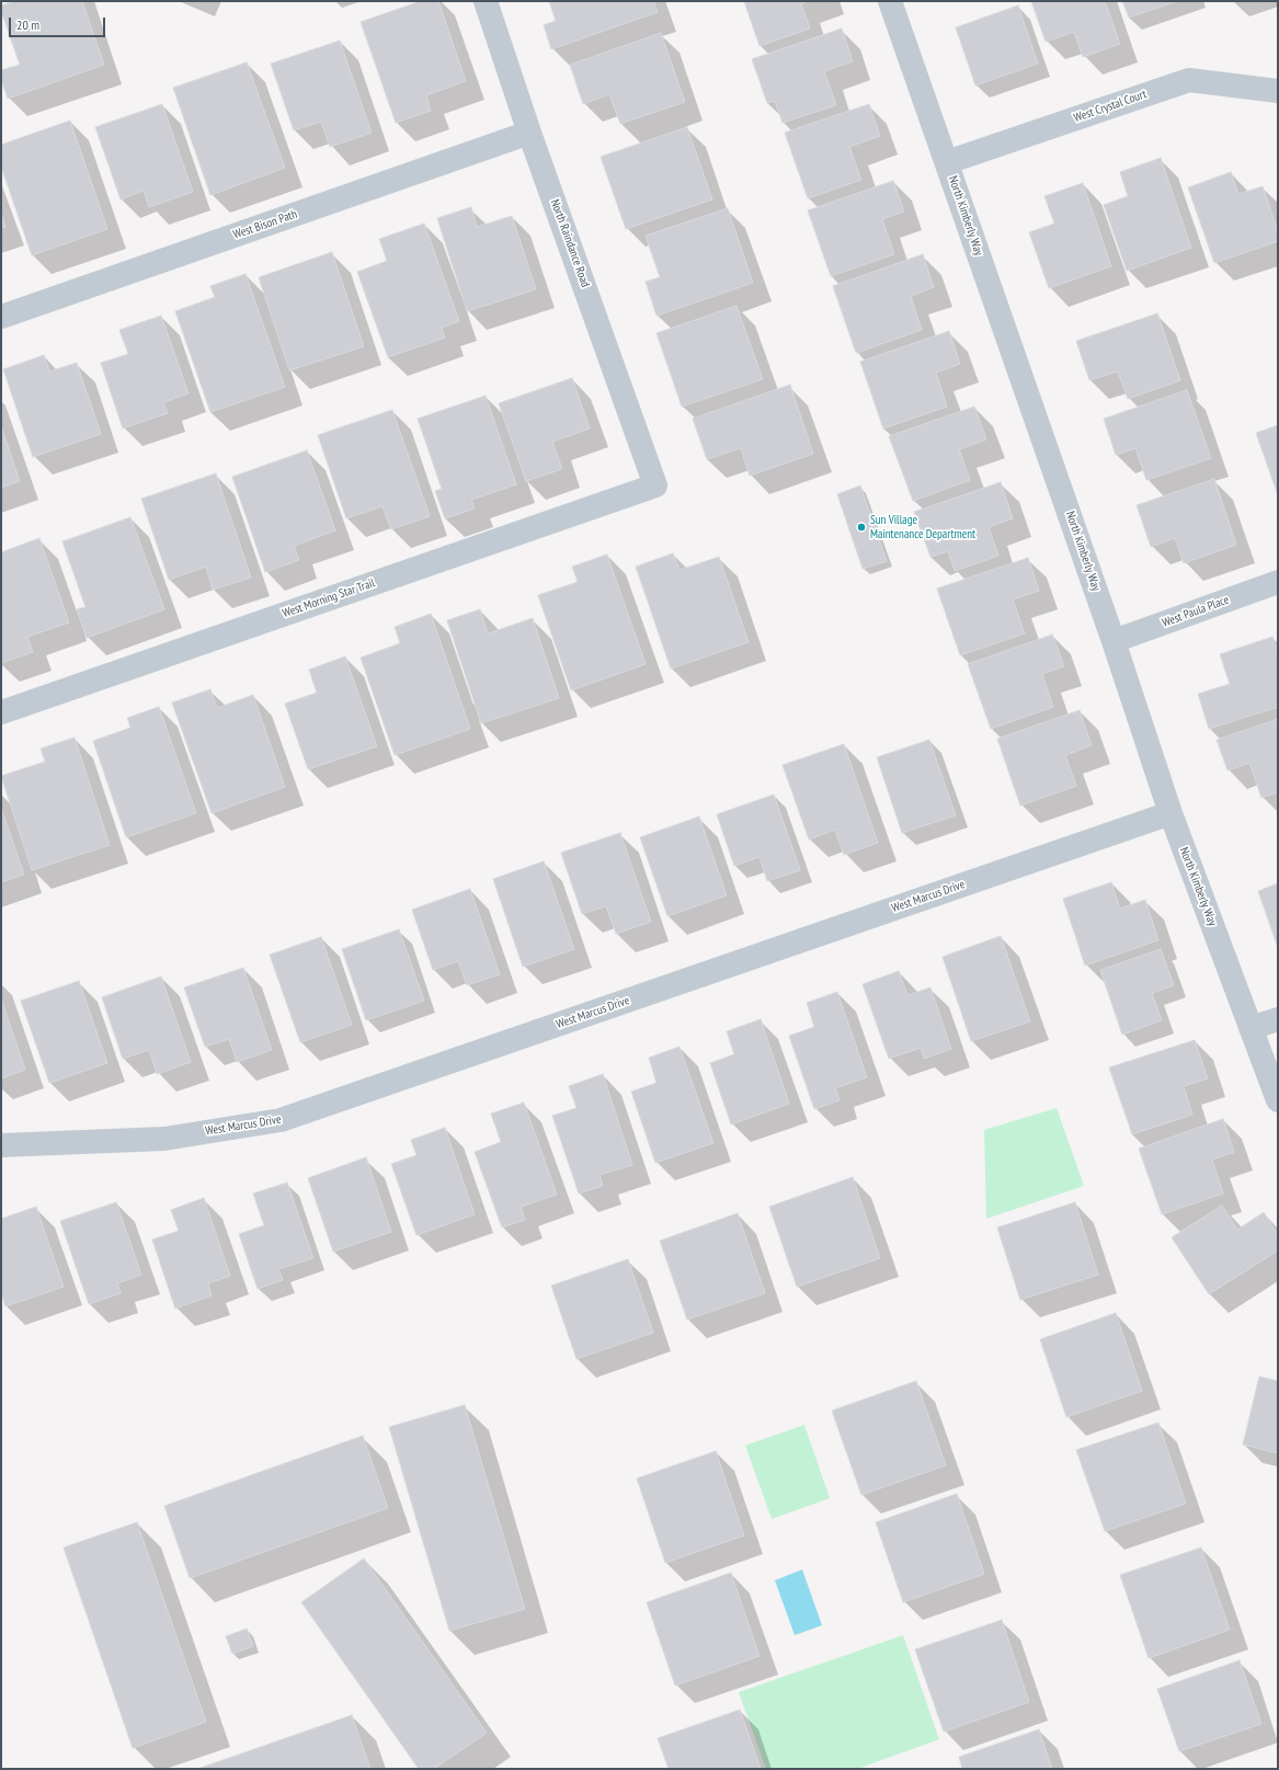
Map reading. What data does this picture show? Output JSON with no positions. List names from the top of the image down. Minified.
{"streets":{"street":["West Crystal Court","North Kimberly Way","West Bison Path","North Raindance Road","West Morning Star Trail","West Paula Place","West Marcus Drive"]},"crossings":[["West Crystal Court","North Kimberly Way"],["North Kimberly Way","West Paula Place"],["North Kimberly Way","West Marcus Drive"],["West Bison Path","North Raindance Road"],["North Raindance Road","West Morning Star Trail"]],"places":["Sun Village Maintenance Department"],"scale_bar":"20 m"}
